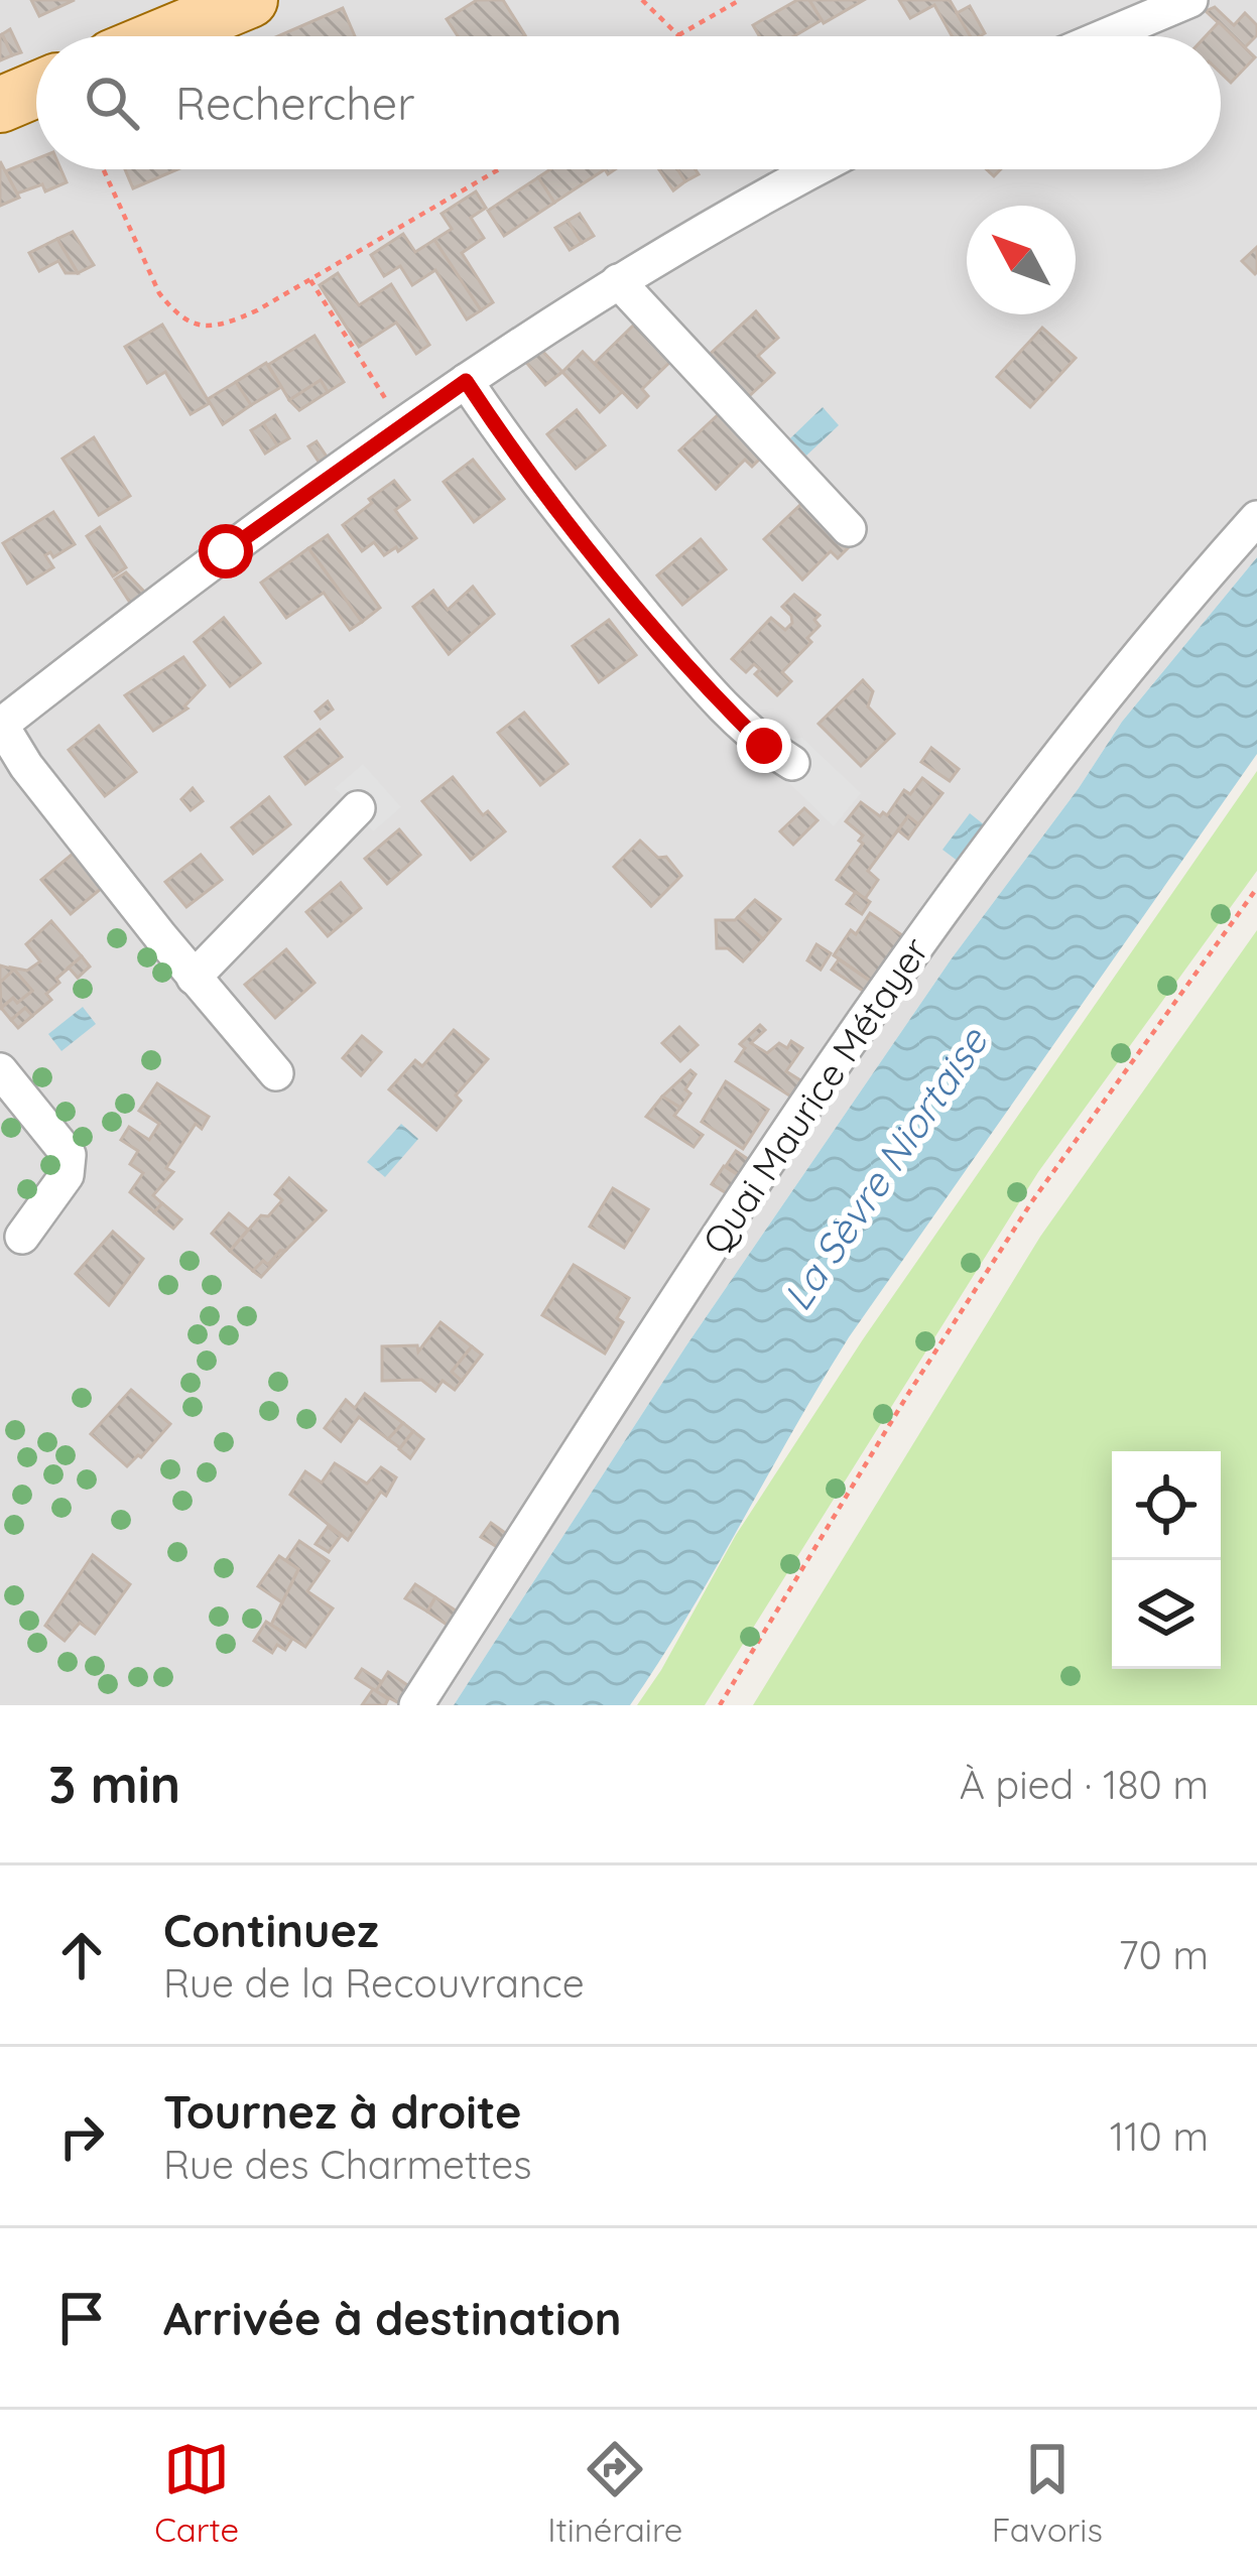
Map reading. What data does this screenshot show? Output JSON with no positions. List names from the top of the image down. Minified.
{"streets":{"street":["Quai Maurice Métayer"]},"water":["La Sèvre Niortaise"],"north":"top left","page":{"search":"Rechercher","heading":["3 min","À pied · 180 m"],"list":[["Continuez","Rue de la Recouvrance","70 m"],["Tournez à droite","Rue des Charmettes","110 m"],"Arrivée à destination"],"nav":["Carte","Itinéraire","Favoris"]}}
